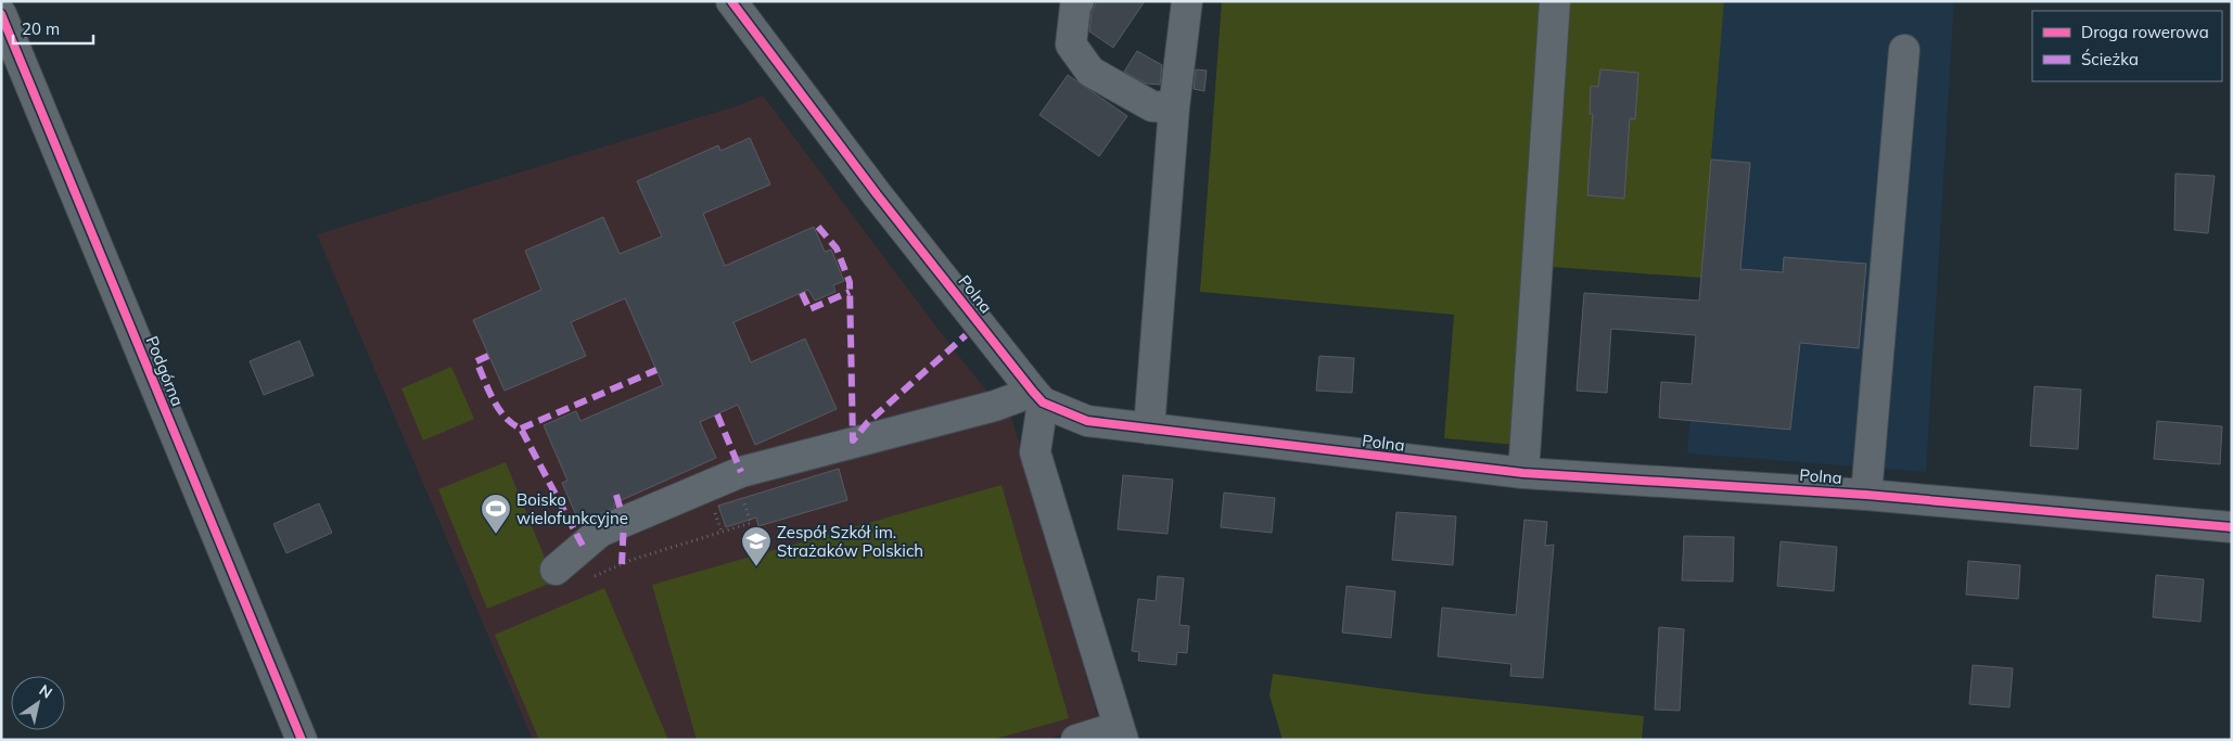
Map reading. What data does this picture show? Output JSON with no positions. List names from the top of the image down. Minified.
{"streets":{"street":["Polna","Podgórna"]},"places":{"sports":["Boisko wielofunkcyjne"],"school or university":["Zespół Szkół im. Strażaków Polskich"]},"legend":["Droga rowerowa","Ścieżka"],"scale_bar":"20 m","north":"top right"}
